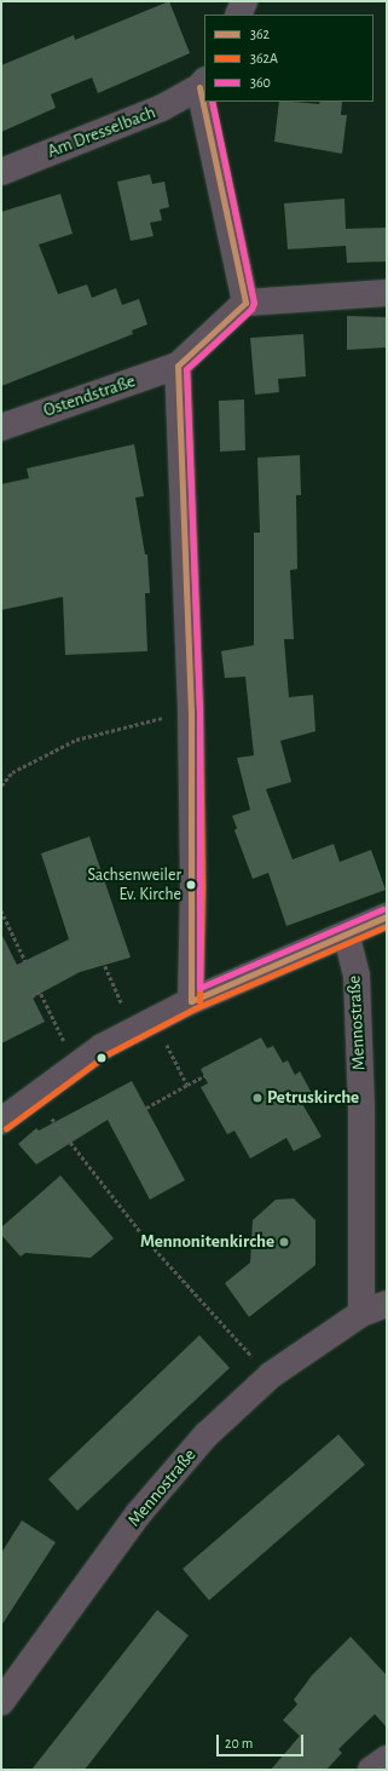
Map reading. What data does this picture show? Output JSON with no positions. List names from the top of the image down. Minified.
{"streets":{"street":["Am Dresselbach","Ostendstraße","Mennostraße"]},"places":["Sachsenweiler Ev. Kirche","Petruskirche","Mennonitenkirche"],"lines":["transit line 362","transit line 362A","transit line 360"],"legend":["362","362A","360"],"scale_bar":"20 m"}
